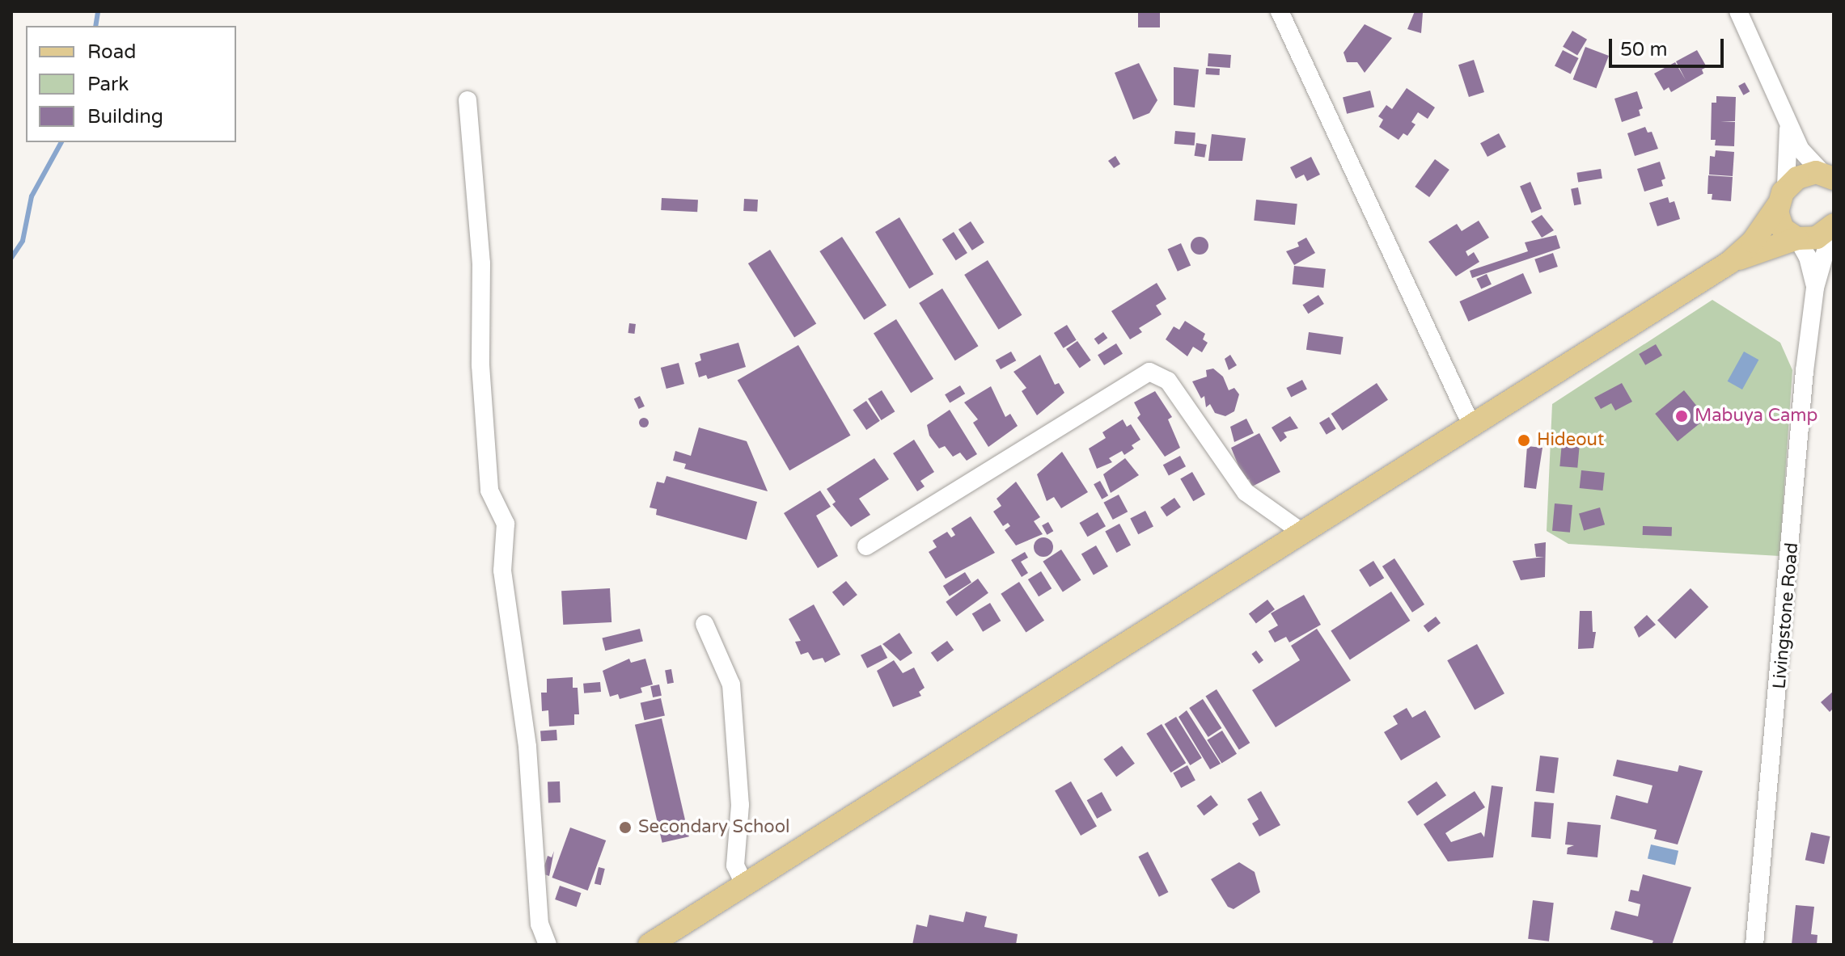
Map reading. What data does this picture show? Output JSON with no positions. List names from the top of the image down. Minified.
{"streets":{"street":["Livingstone Road"]},"places":["Mabuya Camp","Hideout","Secondary School"],"legend":["Road","Park","Building"],"scale_bar":"50 m"}
